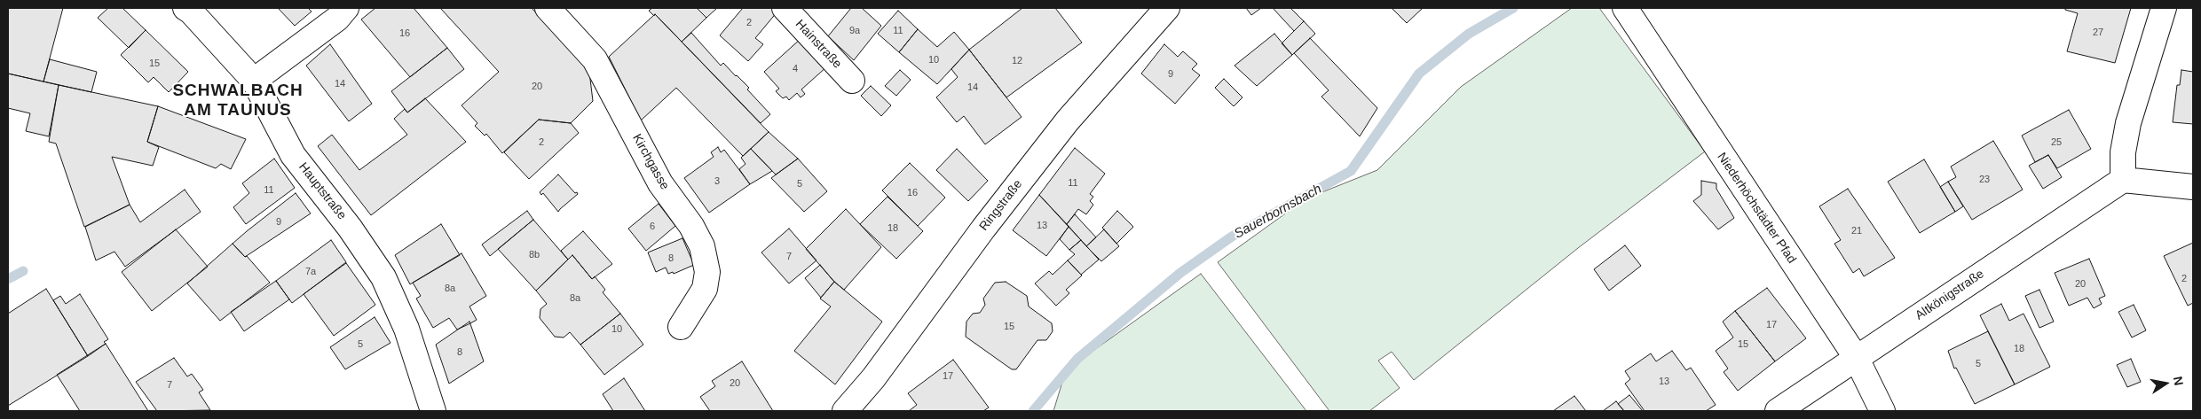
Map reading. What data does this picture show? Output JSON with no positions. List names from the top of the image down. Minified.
{"streets":{"street":["Hainstraße","Kirchgasse","Hauptstraße","Ringstraße","Niederhöchstädter Pfad","Altkönigstraße"]},"crossings":[["Niederhöchstädter Pfad","Altkönigstraße"]],"districts":["SCHWALBACH AM TAUNUS"],"water":["Sauerbornsbach"],"house_numbers":["2","9a","11","27","16","10","12","15","4","9","14","20","14","2","25","23","3","11","5","11","16","9","13","6","18","21","8b","7","8","7a","2","20","8a","8a","17","15","10","5","15","18","8","5","17","13","20","7"],"north":"right"}
